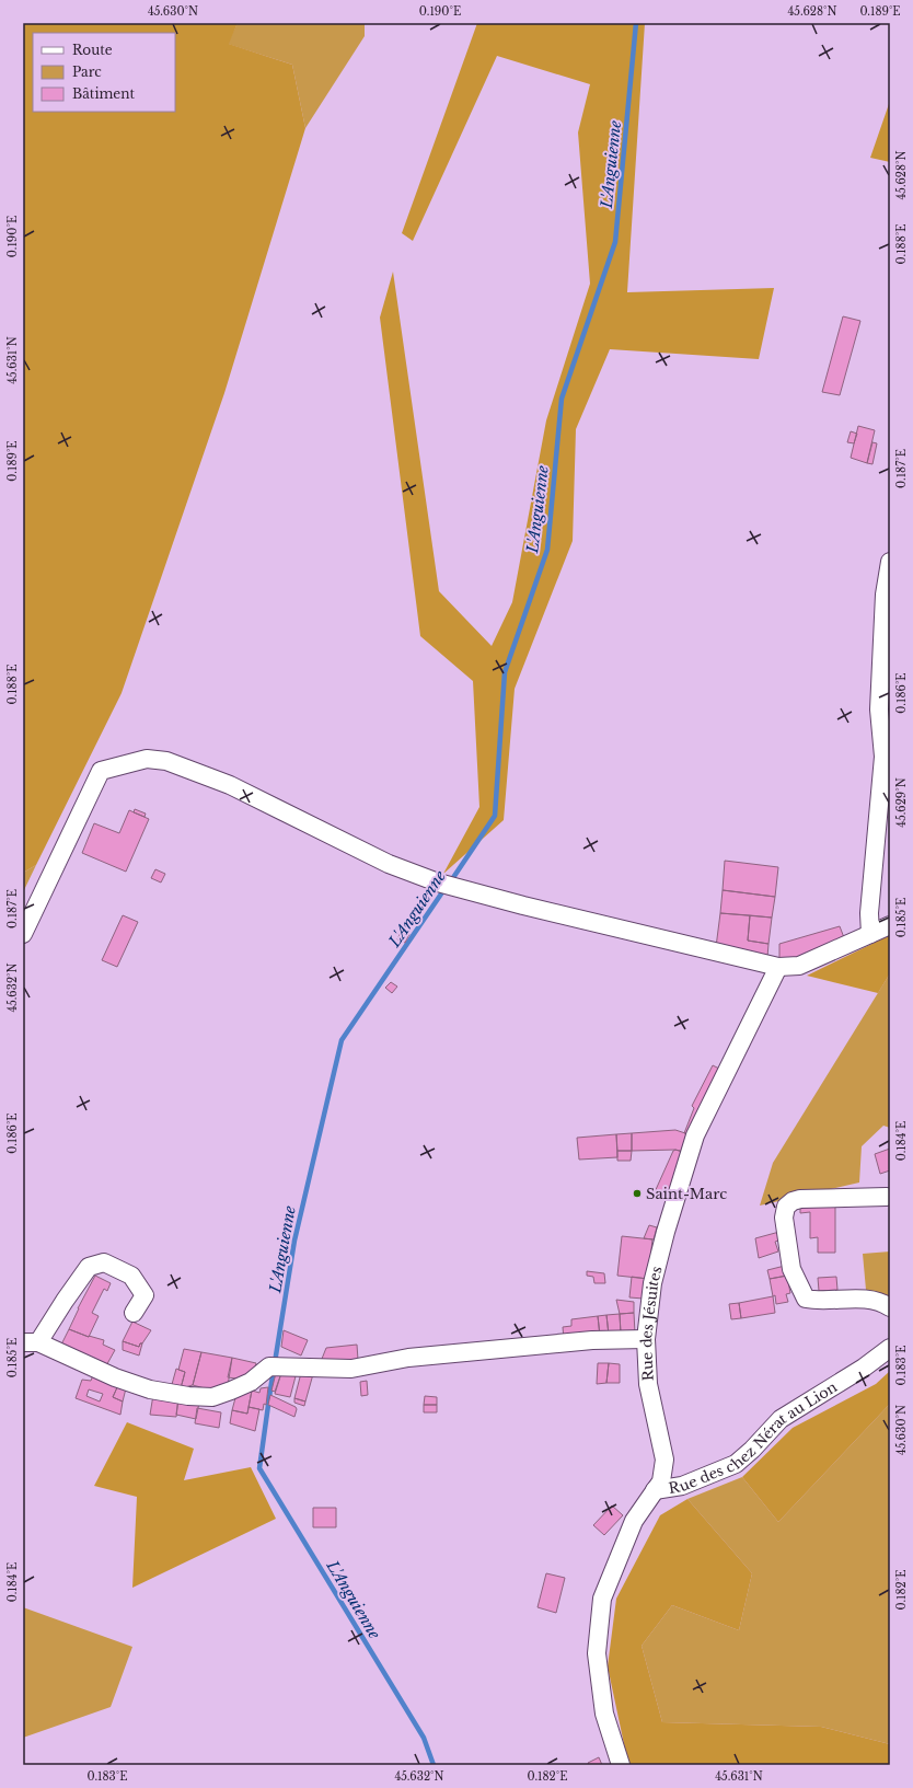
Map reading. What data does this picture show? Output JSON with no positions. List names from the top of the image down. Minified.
{"streets":{"street":["Rue des Jésuites","Rue des chez Nérat au Lion"]},"crossings":[["Rue des Jésuites","Rue des chez Nérat au Lion"]],"water":["L'Anguienne"],"places":["Saint-Marc"],"legend":["Route","Parc","Bâtiment"],"coordinates":["45.630°N","0.190°E","45.628°N","0.189°E","0.188°E","45.631°N","0.187°E","0.186°E","45.629°N","0.185°E","45.632°N","0.184°E","0.183°E","0.182°E"]}
